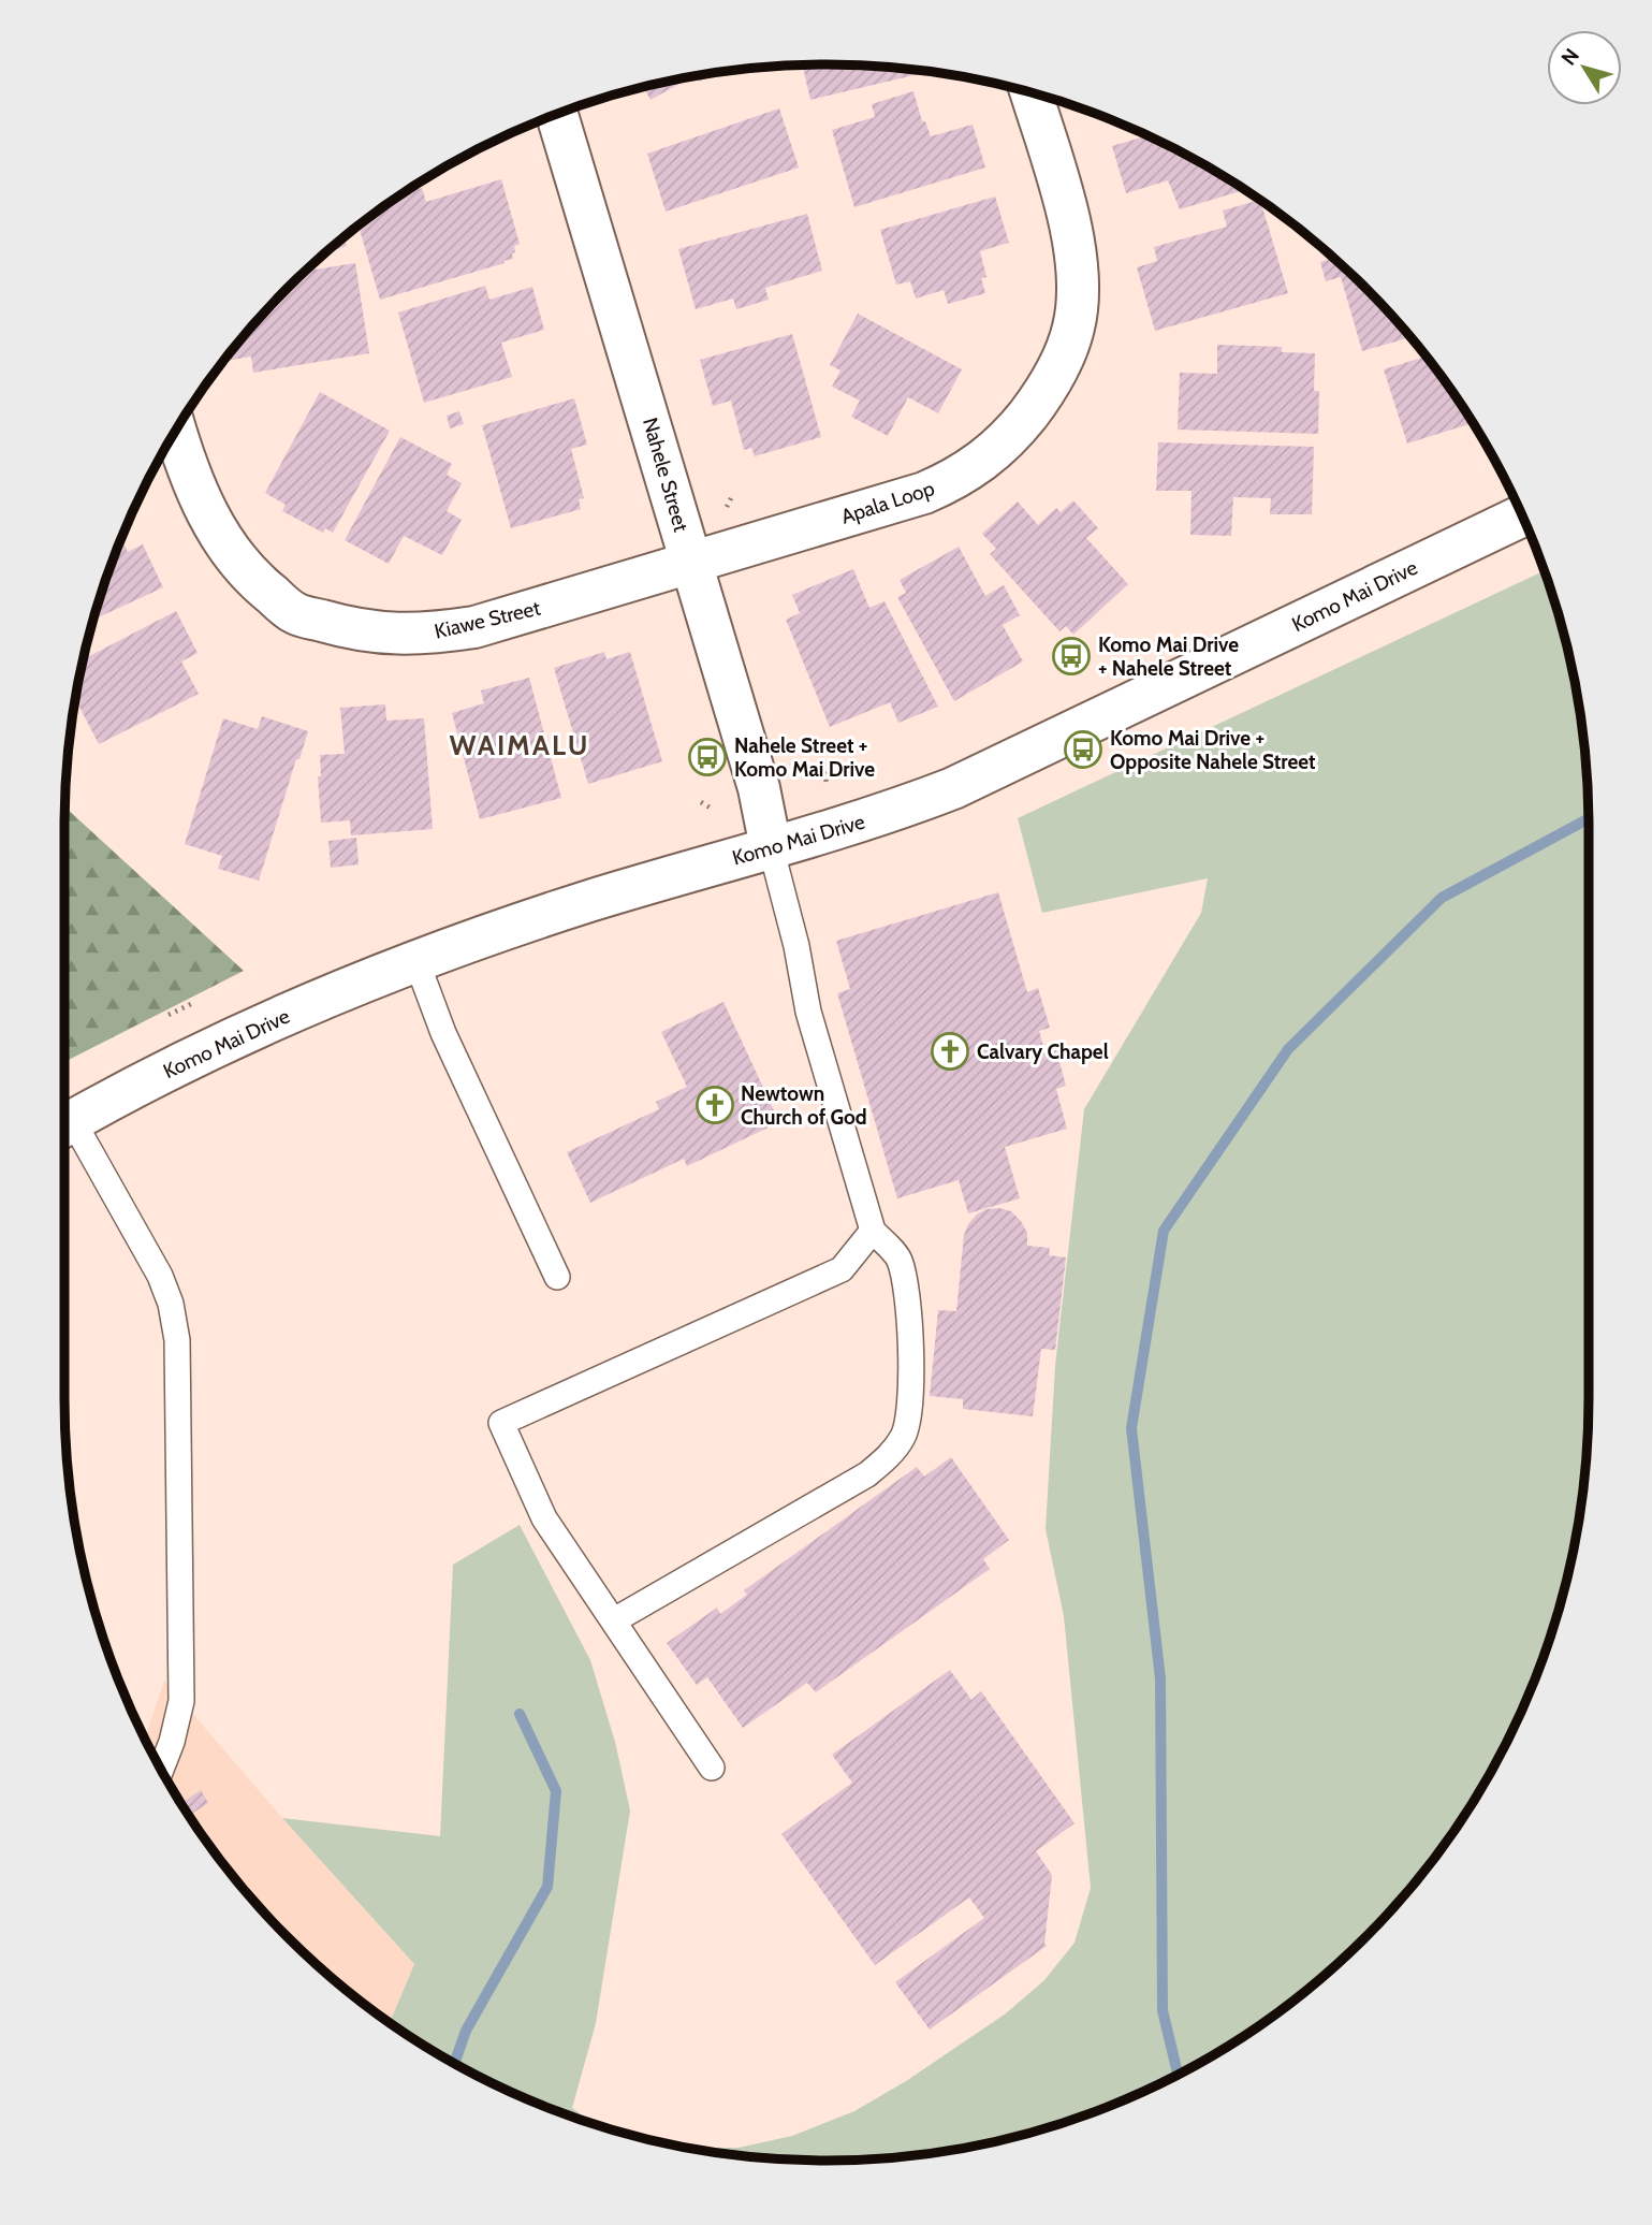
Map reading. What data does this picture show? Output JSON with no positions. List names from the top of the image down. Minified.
{"streets":{"street":["Nahele Street","Apala Loop","Komo Mai Drive","Kiawe Street"]},"crossings":[["Nahele Street","Apala Loop"],["Nahele Street","Komo Mai Drive"],["Nahele Street","Kiawe Street"],["Apala Loop","Kiawe Street"]],"districts":["WAIMALU"],"places":{"bus stop":["Komo Mai Drive + Nahele Street","Komo Mai Drive + Opposite Nahele Street","Nahele Street + Komo Mai Drive"],"church":["Calvary Chapel","Newtown Church of God"]},"north":"top left"}
